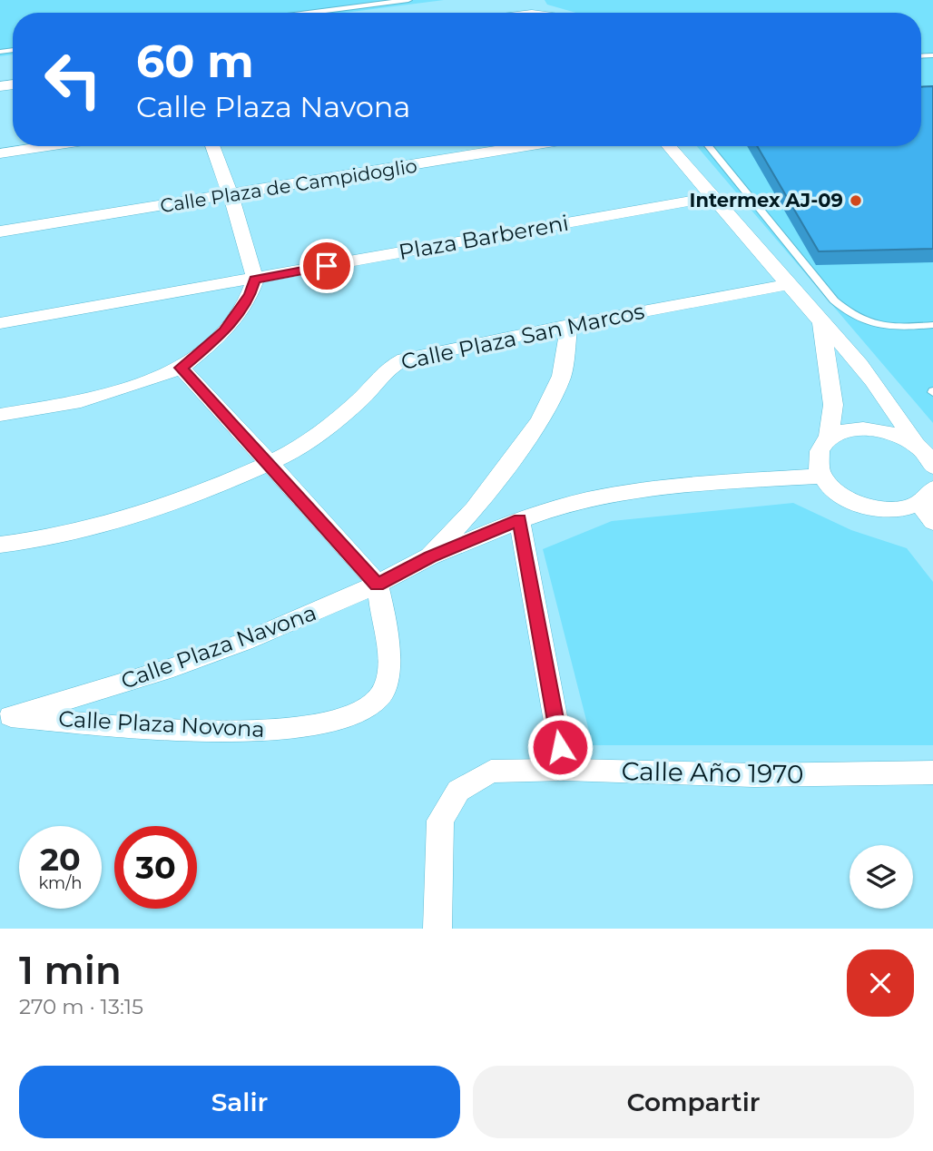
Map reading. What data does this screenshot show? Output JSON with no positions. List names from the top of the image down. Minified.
{"streets":{"street":["Calle Plaza de Campidoglio","Plaza Barbereni","Calle Plaza San Marcos","Calle Plaza Navona","Calle Plaza Novona","Calle Año 1970"]},"crossings":[["Calle Plaza San Marcos","Calle Plaza Navona"],["Calle Plaza Navona","Calle Plaza Novona"]],"places":["Intermex AJ-09"],"page":{"turn":["60 m","Calle Plaza Navona"],"speed":"20 km/h","limit":"30","heading":["1 min","270 m · 13:15"],"buttons":["Salir","Compartir"]}}
